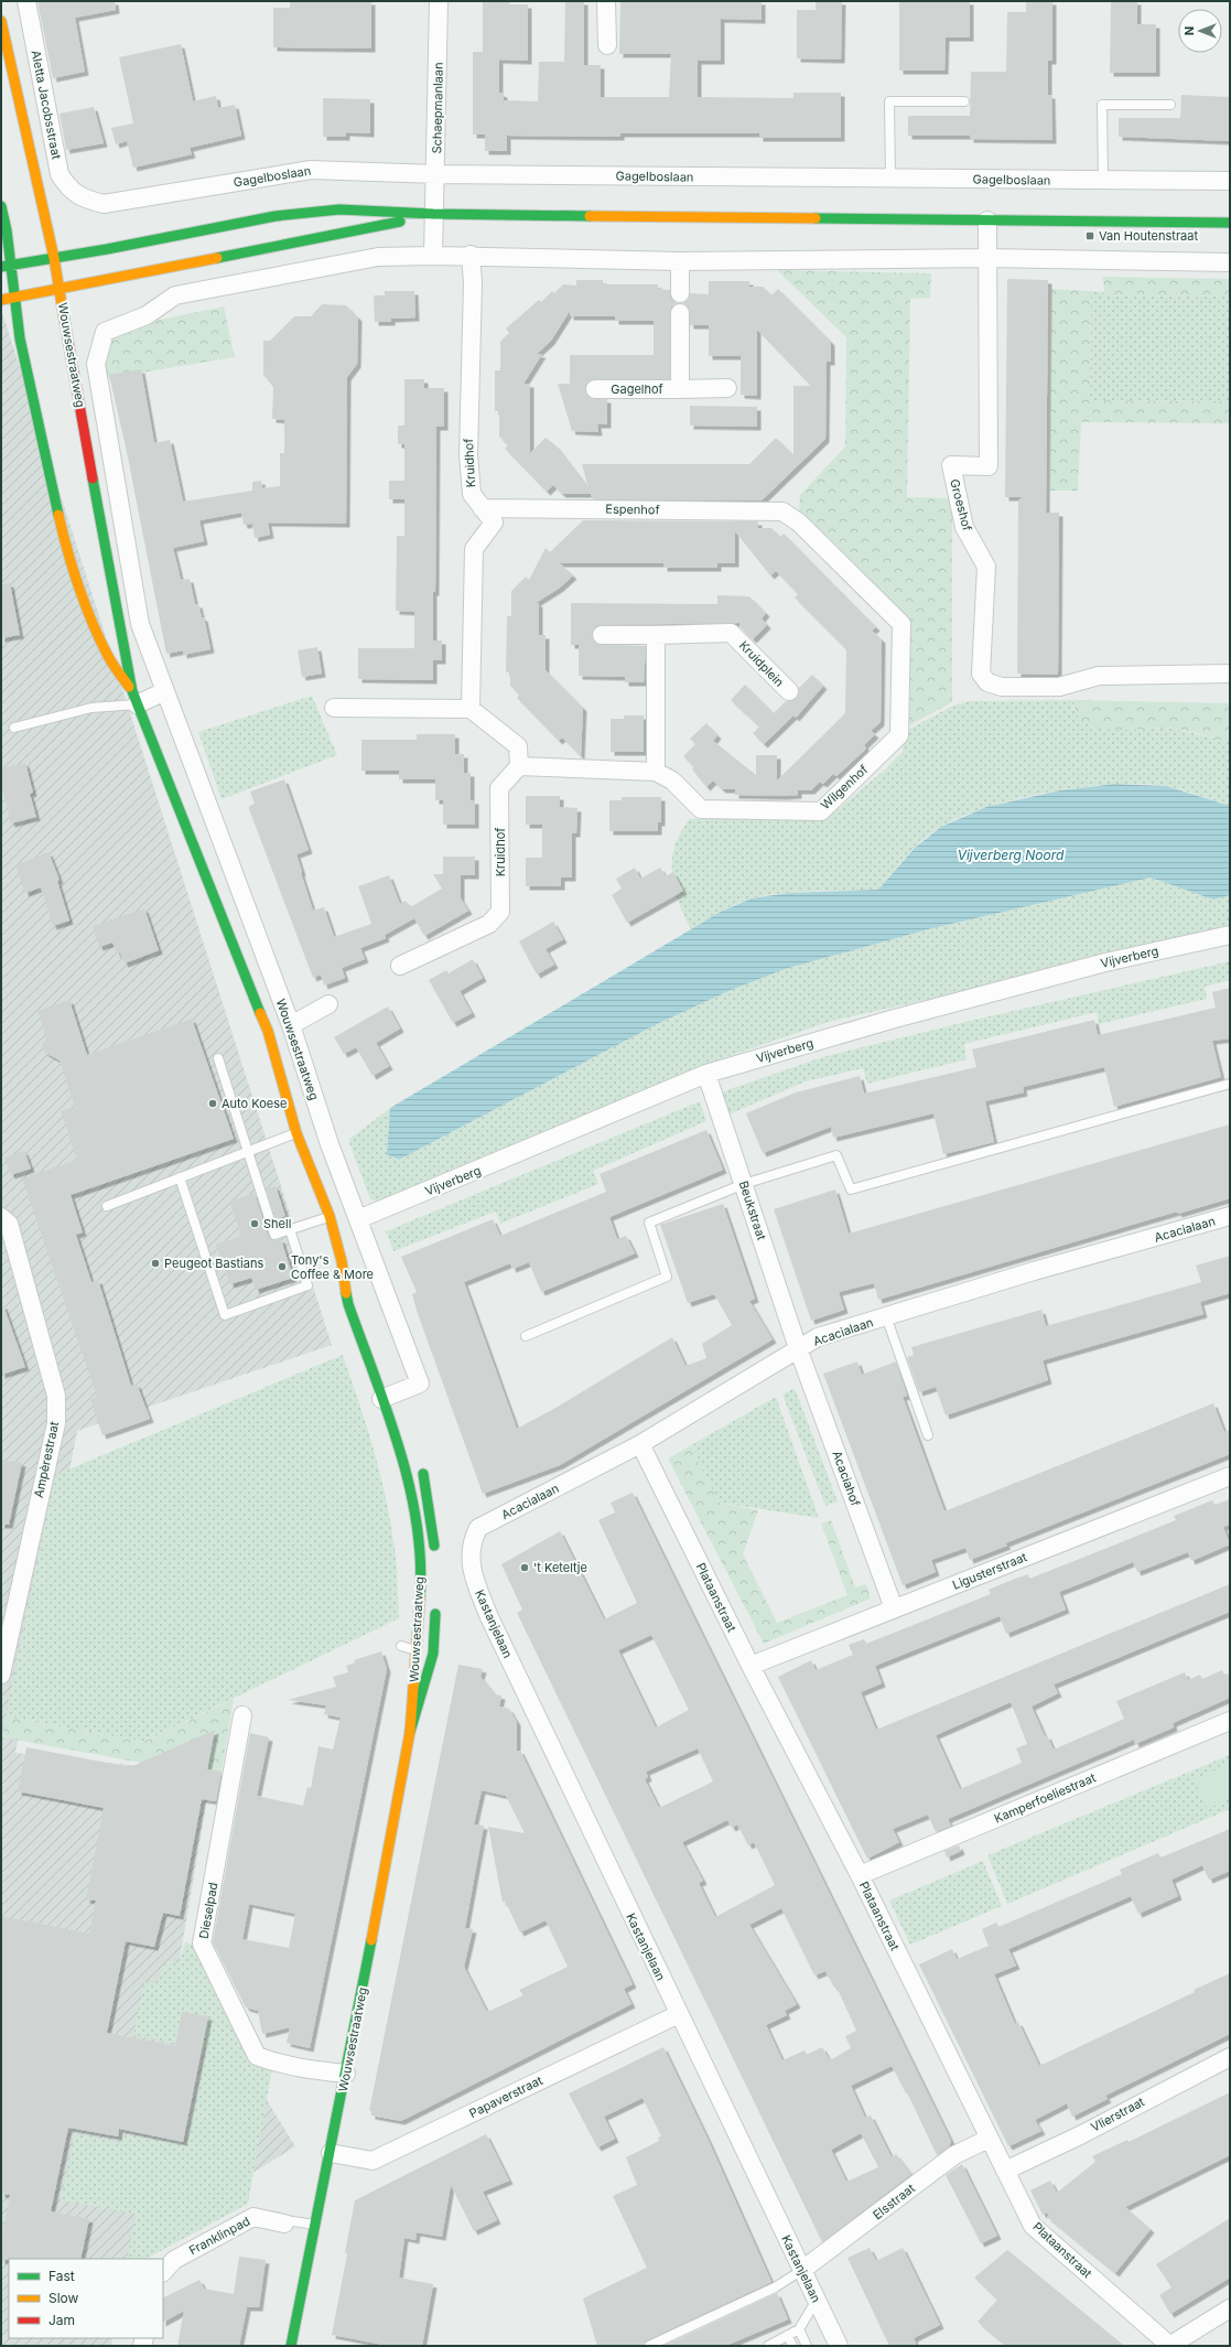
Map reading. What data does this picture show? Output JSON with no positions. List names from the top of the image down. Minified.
{"streets":{"main road":["Wouwsestraatweg"],"street":["Aletta Jacobsstraat","Schaepmanlaan","Gagelboslaan","Gagelhof","Kruidhof","Groeshof","Espenhof","Kruidplein","Wilgenhof","Vijverberg","Beukstraat","Acacialaan","Ampèrestraat","Acaciahof","Ligusterstraat","Plataanstraat","Kastanjelaan","Kamperfoeliestraat","Dieselpad","Papaverstraat","Vlierstraat","Elsstraat","Franklinpad"]},"crossings":[["Aletta Jacobsstraat","Gagelboslaan"],["Schaepmanlaan","Gagelboslaan"],["Wouwsestraatweg","Vijverberg"],["Wouwsestraatweg","Dieselpad"],["Wouwsestraatweg","Papaverstraat"],["Kruidhof","Espenhof"],["Kruidhof","Wilgenhof"],["Espenhof","Wilgenhof"],["Vijverberg","Beukstraat"],["Beukstraat","Acacialaan"],["Beukstraat","Acaciahof"],["Acacialaan","Acaciahof"],["Acacialaan","Plataanstraat"],["Acacialaan","Kastanjelaan"],["Acaciahof","Ligusterstraat"],["Ligusterstraat","Plataanstraat"],["Plataanstraat","Kamperfoeliestraat"],["Plataanstraat","Vlierstraat"],["Plataanstraat","Elsstraat"],["Kastanjelaan","Papaverstraat"],["Kastanjelaan","Elsstraat"]],"water":["Vijverberg Noord"],"places":{"transit":["Van Houtenstraat"],"other":["Auto Koese","Shell","Peugeot Bastians","Tony's Coffee & More","'t Keteltje"]},"legend":["Fast","Slow","Jam"],"north":"left"}
